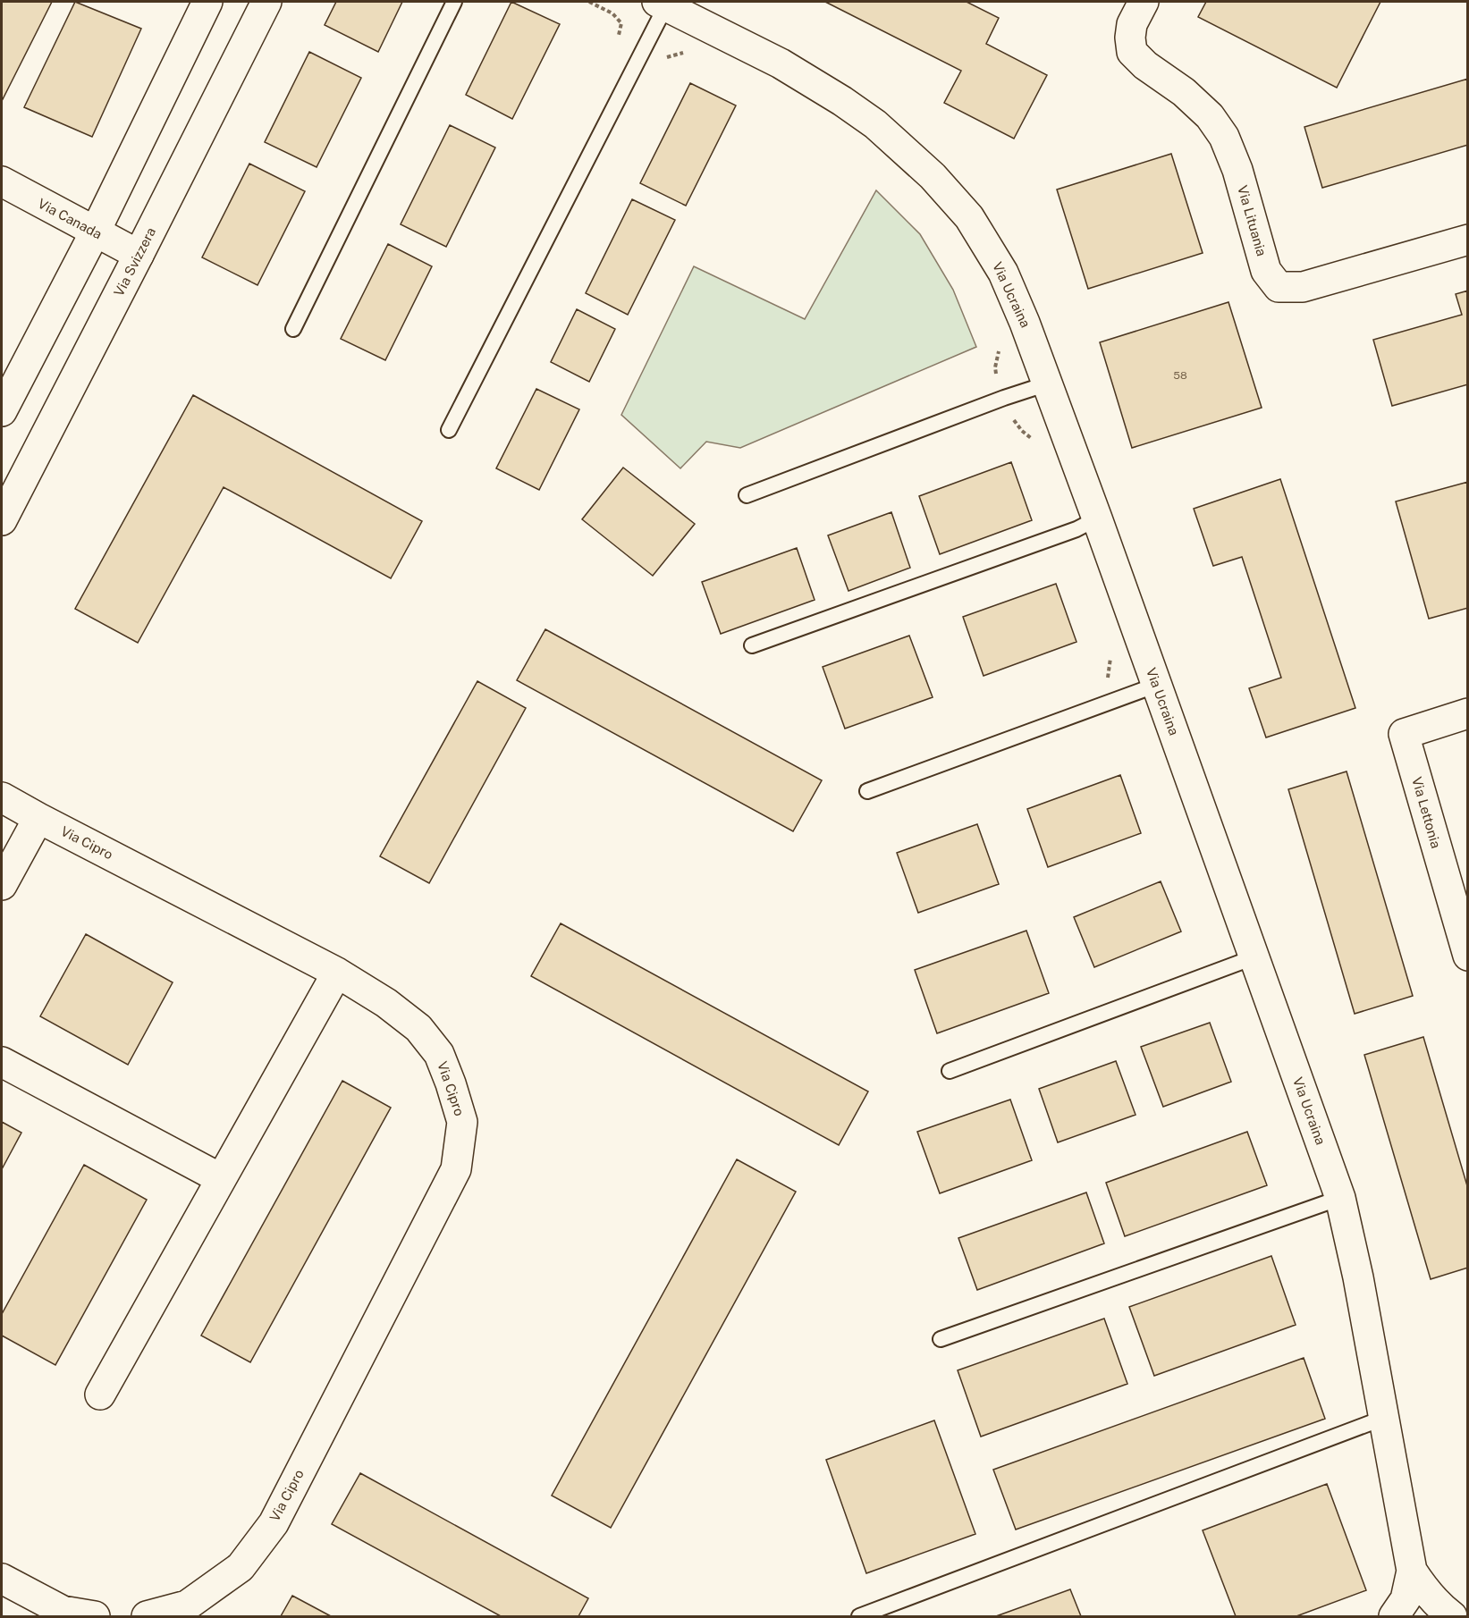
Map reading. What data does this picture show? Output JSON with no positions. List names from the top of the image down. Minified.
{"streets":{"street":["Via Canada","Via Lituania","Via Svizzera","Via Ucraina","Via Lettonia","Via Cipro"]},"crossings":[["Via Canada","Via Svizzera"]],"house_numbers":["58"]}
